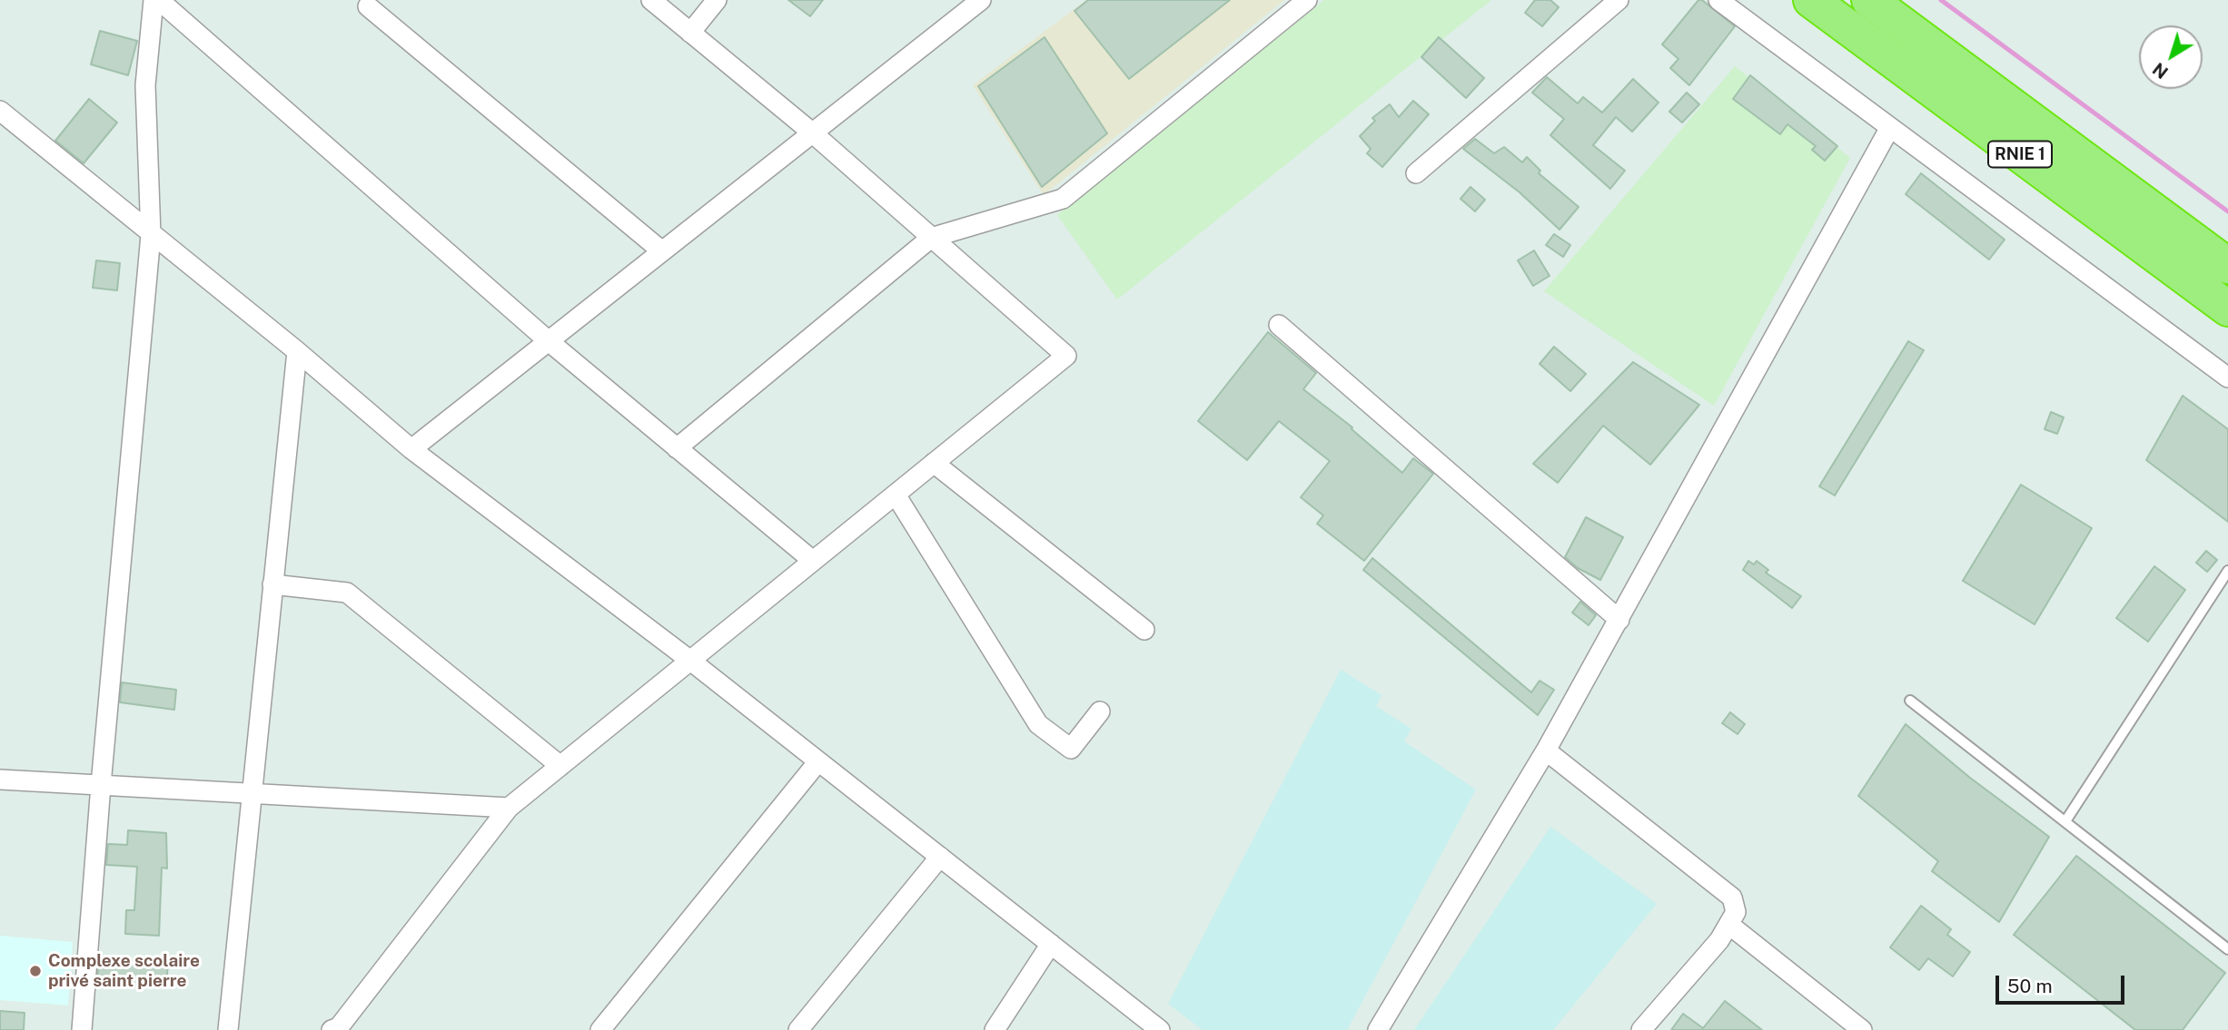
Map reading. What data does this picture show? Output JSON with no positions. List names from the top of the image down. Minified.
{"streets":{"highway":["RNIE 1"]},"places":["Complexe scolaire privé saint pierre"],"scale_bar":"50 m","north":"bottom left"}
